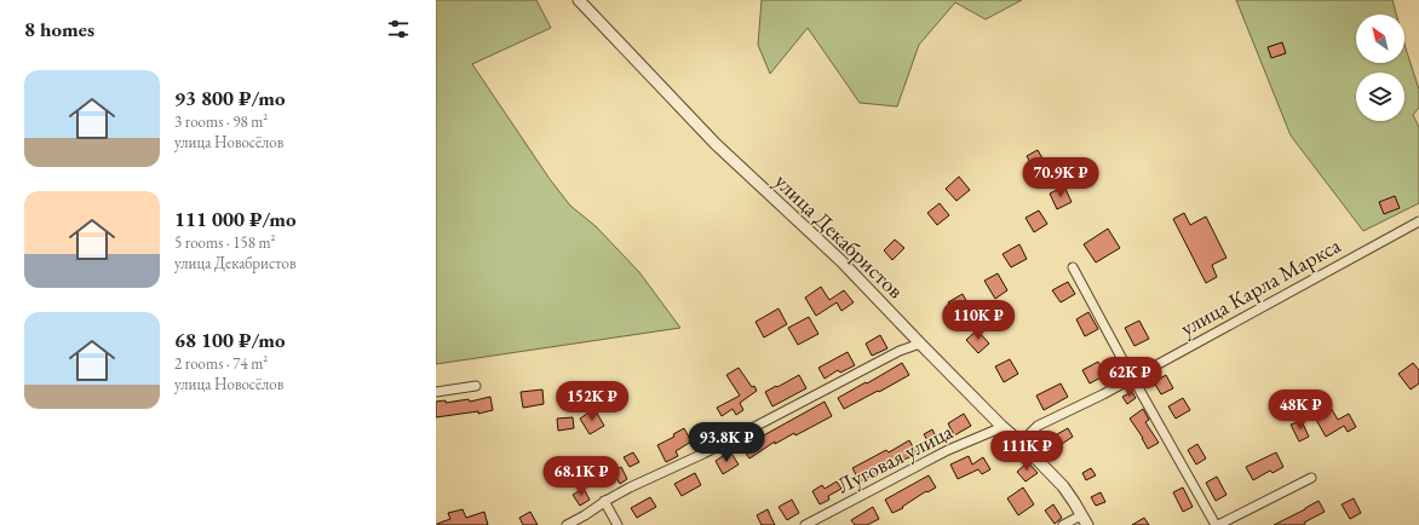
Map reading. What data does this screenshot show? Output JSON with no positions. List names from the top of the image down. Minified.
{"streets":{"street":["улица Декабристов","улица Карла Маркса","Луговая улица"]},"crossings":[["улица Декабристов","улица Карла Маркса"],["улица Декабристов","Луговая улица"]],"north":"top left","page":{"heading":"8 homes","list":[{"name":"93 800 ₽/mo","note":"3 rooms · 98 m² · улица Новосёлов"},{"name":"111 000 ₽/mo","note":"5 rooms · 158 m² · улица Декабристов"},{"name":"68 100 ₽/mo","note":"2 rooms · 74 m² · улица Новосёлов"}],"price":["70.9K ₽","110K ₽","62K ₽","152K ₽","48K ₽","93.8K ₽","111K ₽","68.1K ₽"]}}
